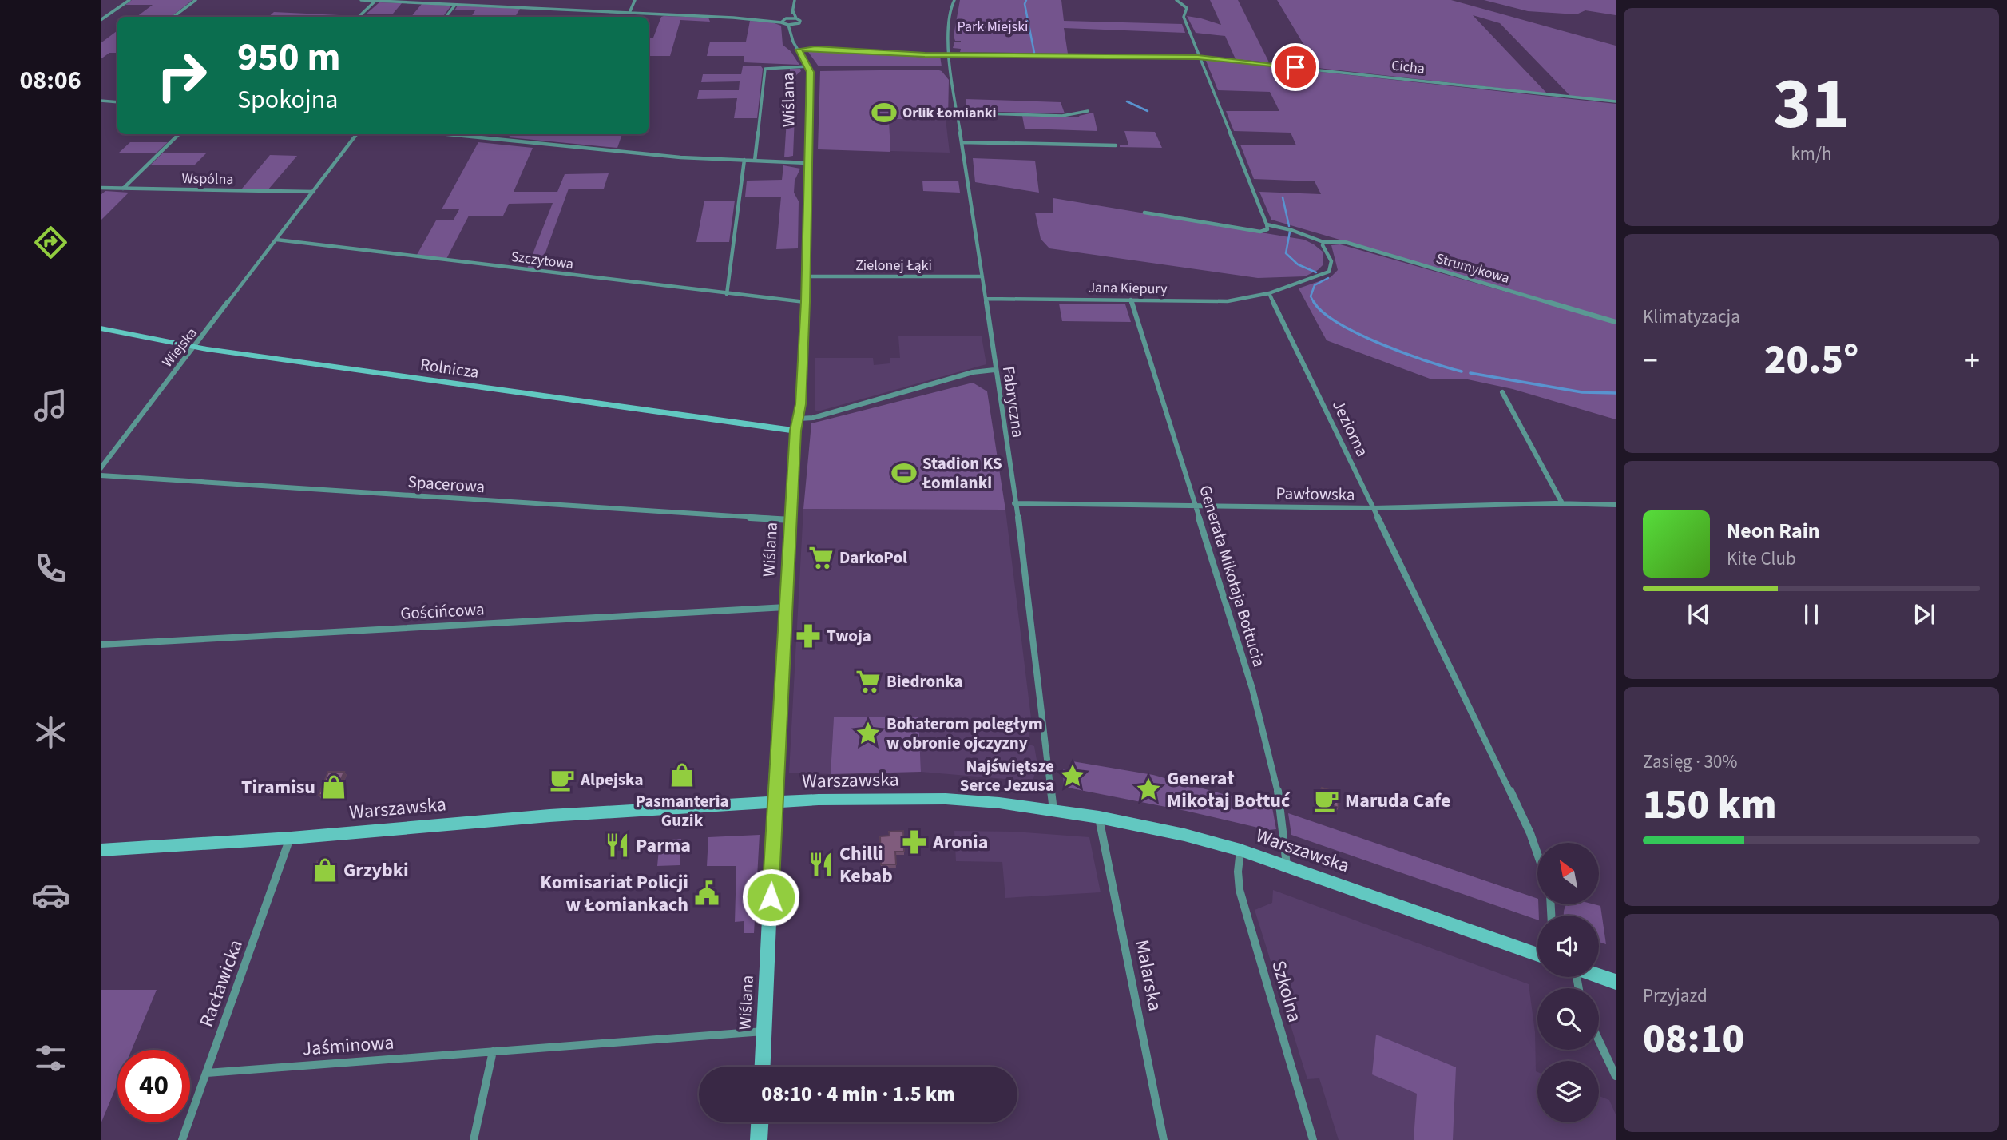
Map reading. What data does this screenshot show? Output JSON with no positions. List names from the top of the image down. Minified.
{"streets":{"street":["Cicha","Wiślana","Wspólna","Szczytowa","Zielonej Łąki","Strumykowa","Jana Kiepury","Wiejska","Rolnicza","Fabryczna","Jeziorna","Spacerowa","Pawłowska","Generała Mikołaja Bołtucia","Gościńcowa","Warszawska","Malarska","Racławicka","Szkolna","Jaśminowa"]},"crossings":[["Cicha","Wiślana"],["Cicha","Fabryczna"],["Wiślana","Szczytowa"],["Wiślana","Zielonej Łąki"],["Wiślana","Rolnicza"],["Wiślana","Spacerowa"],["Wiślana","Gościńcowa"],["Wiślana","Warszawska"],["Wiślana","Jaśminowa"],["Wspólna","Wiejska"],["Szczytowa","Wiejska"],["Zielonej Łąki","Fabryczna"],["Jana Kiepury","Fabryczna"],["Jana Kiepury","Jeziorna"],["Jana Kiepury","Generała Mikołaja Bołtucia"],["Wiejska","Rolnicza"],["Fabryczna","Pawłowska"],["Fabryczna","Warszawska"],["Jeziorna","Pawłowska"],["Pawłowska","Generała Mikołaja Bołtucia"],["Generała Mikołaja Bołtucia","Warszawska"],["Warszawska","Malarska"],["Warszawska","Racławicka"],["Warszawska","Szkolna"],["Racławicka","Jaśminowa"]],"parks":["Park Miejski"],"places":{"sports":["Orlik Łomianki","Stadion KS Łomianki"],"supermarket":["DarkoPol","Biedronka"],"pharmacy":["Twoja","Aronia"],"place":["Bohaterom poległym w obronie ojczyzny","Najświętsze Serce Jezusa","Generał Mikołaj Bołtuć"],"shop":["Pasmanteria Guzik","Tiramisu","Grzybki"],"cafe":["Alpejska","Maruda Cafe"],"restaurant":["Parma","Chilli Kebab"],"public building":["Komisariat Policji w Łomiankach"]},"north":"top left","page":{"tabs":"08:06","tile":[["31","km/h"],"Klimatyzacja",["Zasięg · 30%","150 km"],["Przyjazd","08:10"]],"turn":["950 m","Spokojna"],"heat":["−","20.5°","+"],"song":["Neon Rain","Kite Club"],"limit":"40","trip":"08:10 · 4 min · 1.5 km"}}
